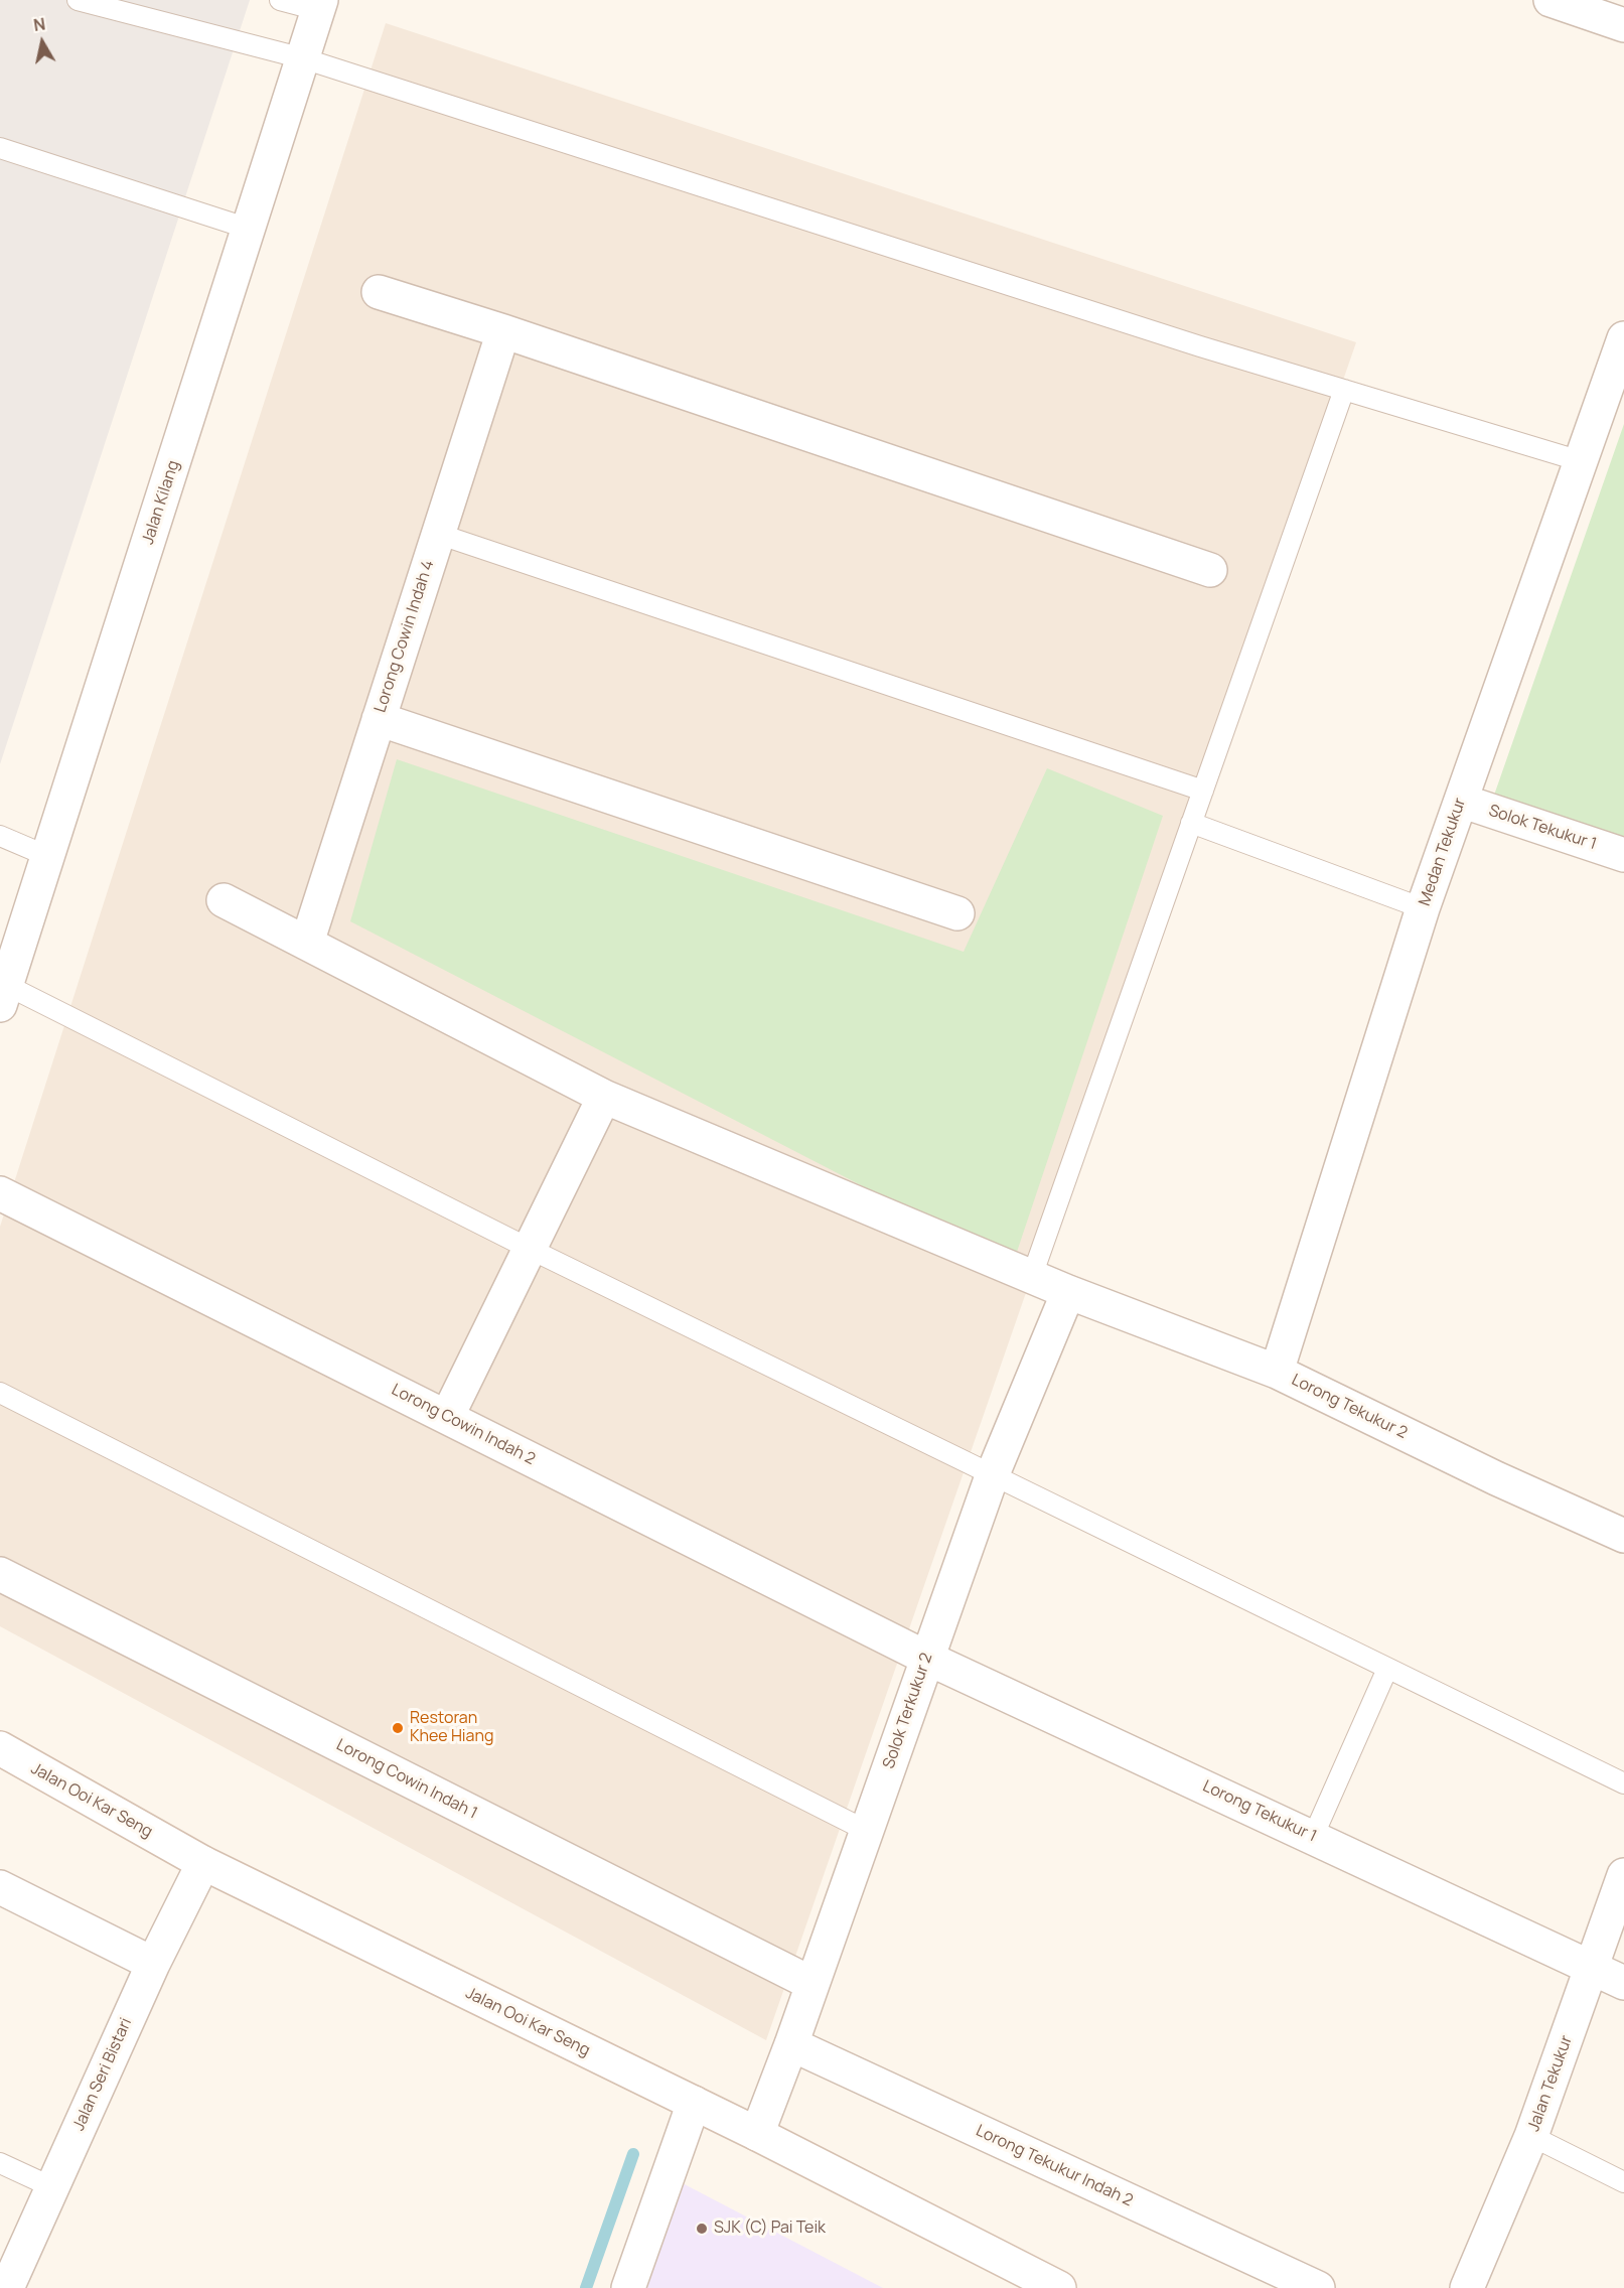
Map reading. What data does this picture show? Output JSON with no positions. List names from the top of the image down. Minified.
{"streets":{"street":["Jalan Kilang","Lorong Cowin Indah 4","Solok Tekukur 1","Medan Tekukur","Lorong Tekukur 2","Lorong Cowin Indah 2","Solok Terkukur 2","Lorong Cowin Indah 1","Jalan Ooi Kar Seng","Lorong Tekukur 1","Jalan Seri Bistari","Jalan Tekukur","Lorong Tekukur Indah 2"]},"crossings":[["Lorong Cowin Indah 4","Lorong Tekukur 2"],["Solok Tekukur 1","Medan Tekukur"],["Medan Tekukur","Lorong Tekukur 2"],["Lorong Tekukur 2","Solok Terkukur 2"],["Lorong Cowin Indah 2","Solok Terkukur 2"],["Lorong Cowin Indah 2","Lorong Tekukur 1"],["Solok Terkukur 2","Lorong Cowin Indah 1"],["Solok Terkukur 2","Jalan Ooi Kar Seng"],["Solok Terkukur 2","Lorong Tekukur 1"],["Solok Terkukur 2","Lorong Tekukur Indah 2"],["Jalan Ooi Kar Seng","Jalan Seri Bistari"],["Lorong Tekukur 1","Jalan Tekukur"]],"places":["Restoran Khee Hiang","SJK (C) Pai Teik"],"north":"top"}
